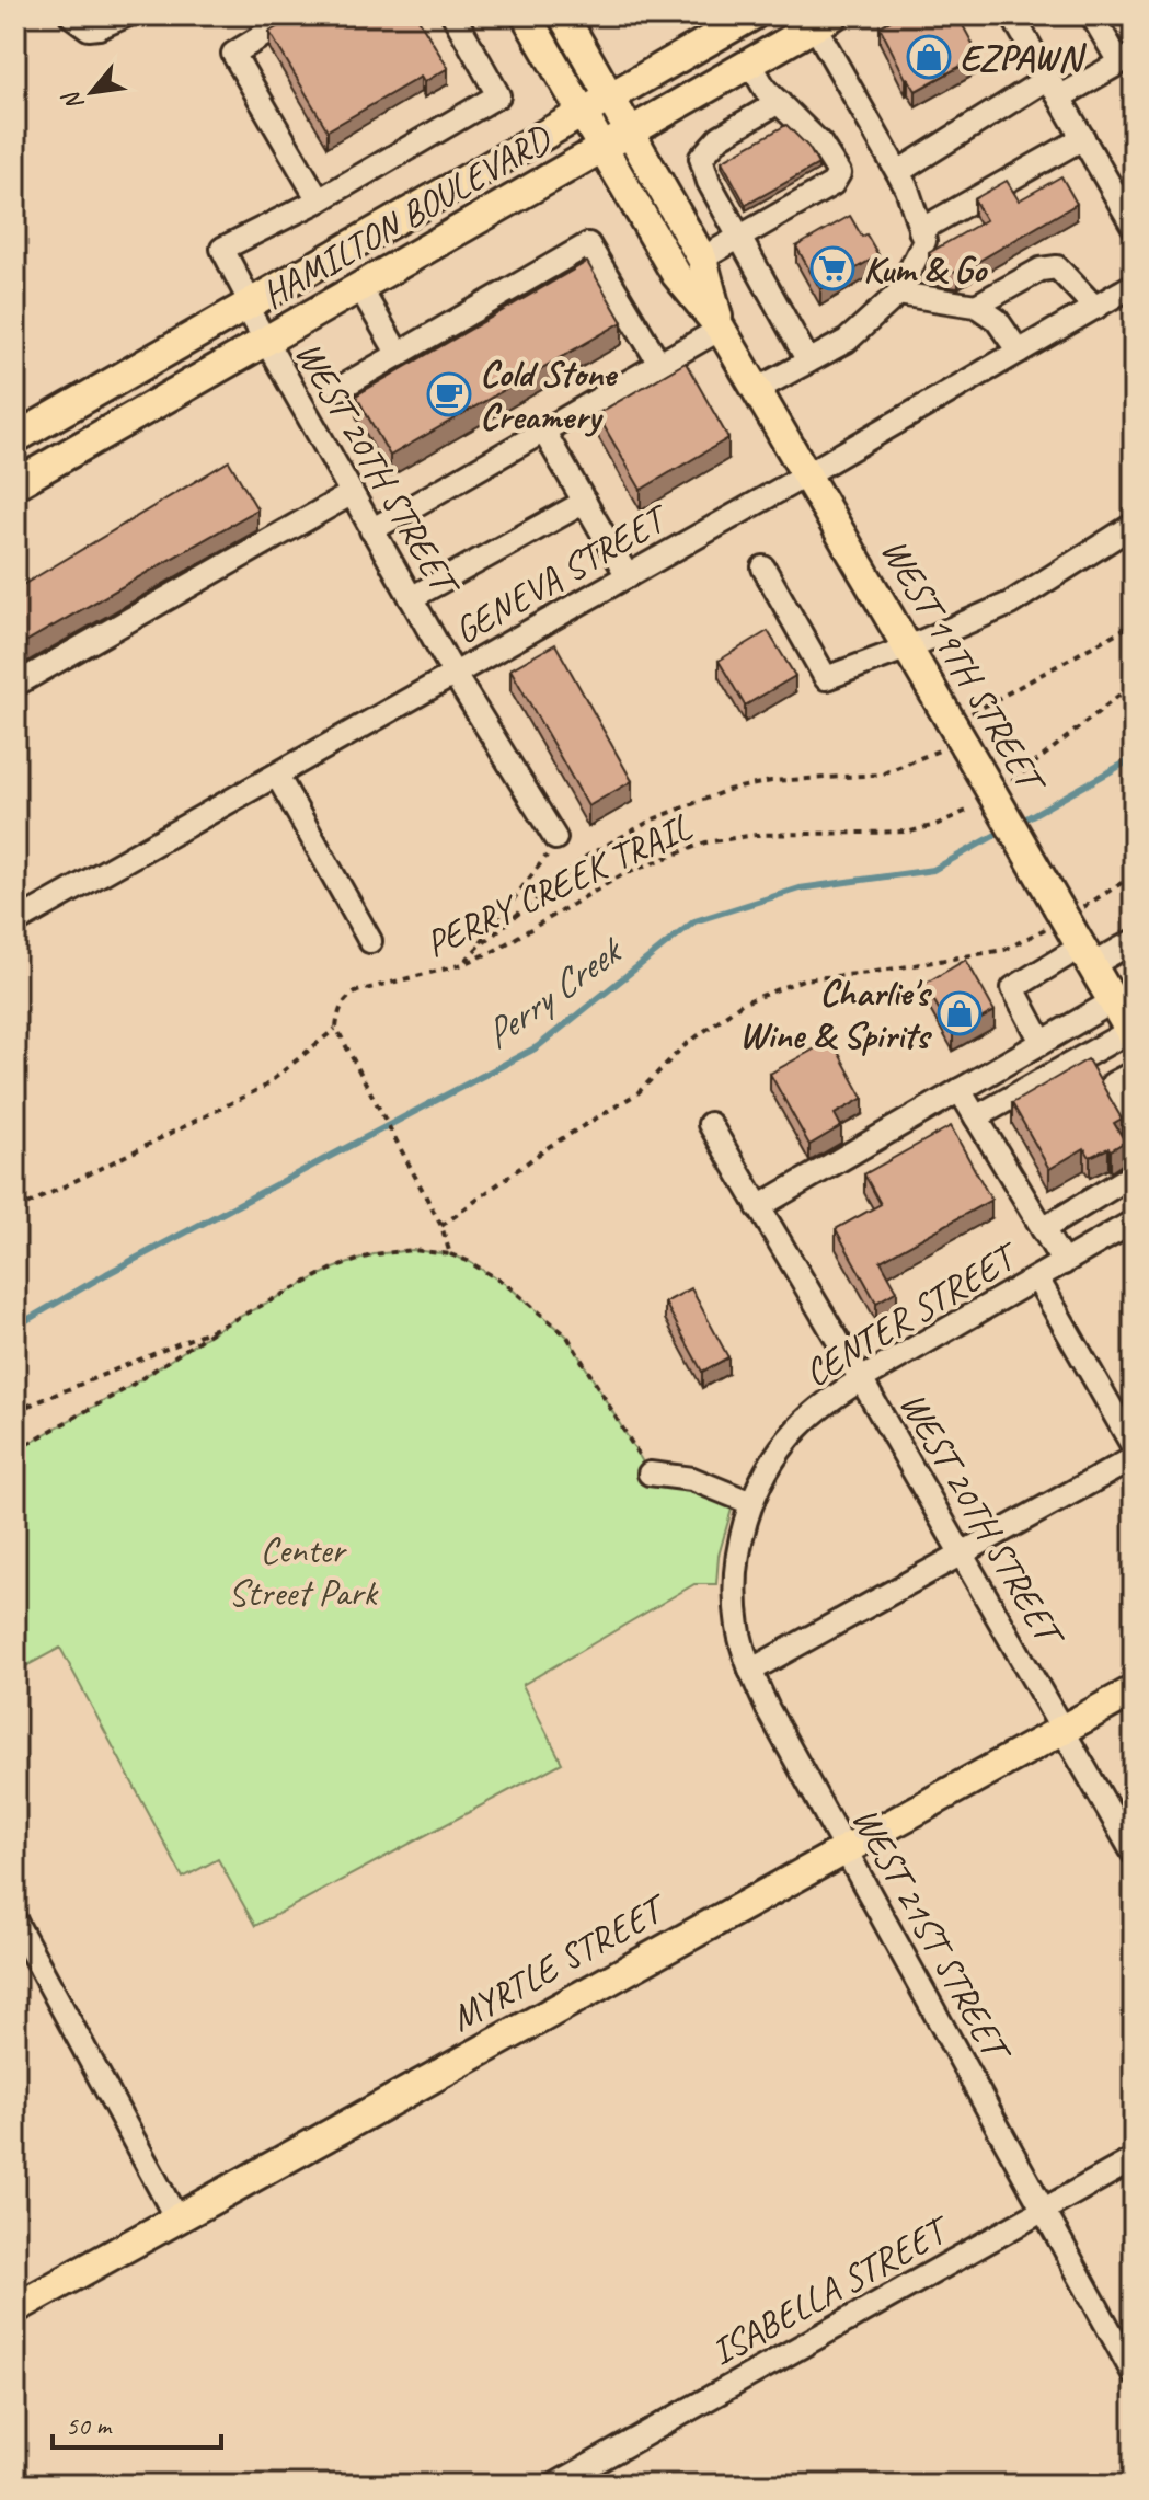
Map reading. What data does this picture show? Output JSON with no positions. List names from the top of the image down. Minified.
{"streets":{"main road":["HAMILTON BOULEVARD","WEST 19TH STREET","MYRTLE STREET"],"street":["WEST 20TH STREET","GENEVA STREET","CENTER STREET","WEST 21ST STREET","ISABELLA STREET"],"path":["PERRY CREEK TRAIL"]},"crossings":[["HAMILTON BOULEVARD","WEST 20TH STREET"],["HAMILTON BOULEVARD","WEST 19TH STREET"],["WEST 20TH STREET","GENEVA STREET"],["WEST 20TH STREET","CENTER STREET"],["WEST 20TH STREET","MYRTLE STREET"],["GENEVA STREET","WEST 19TH STREET"],["CENTER STREET","WEST 21ST STREET"],["WEST 21ST STREET","MYRTLE STREET"],["WEST 21ST STREET","ISABELLA STREET"]],"water":["Perry Creek"],"parks":["Center Street Park"],"places":{"shop":["EZPAWN","Charlie's Wine & Spirits"],"supermarket":["Kum & Go"],"cafe":["Cold Stone Creamery"]},"scale_bar":"50 m","north":"bottom left"}
